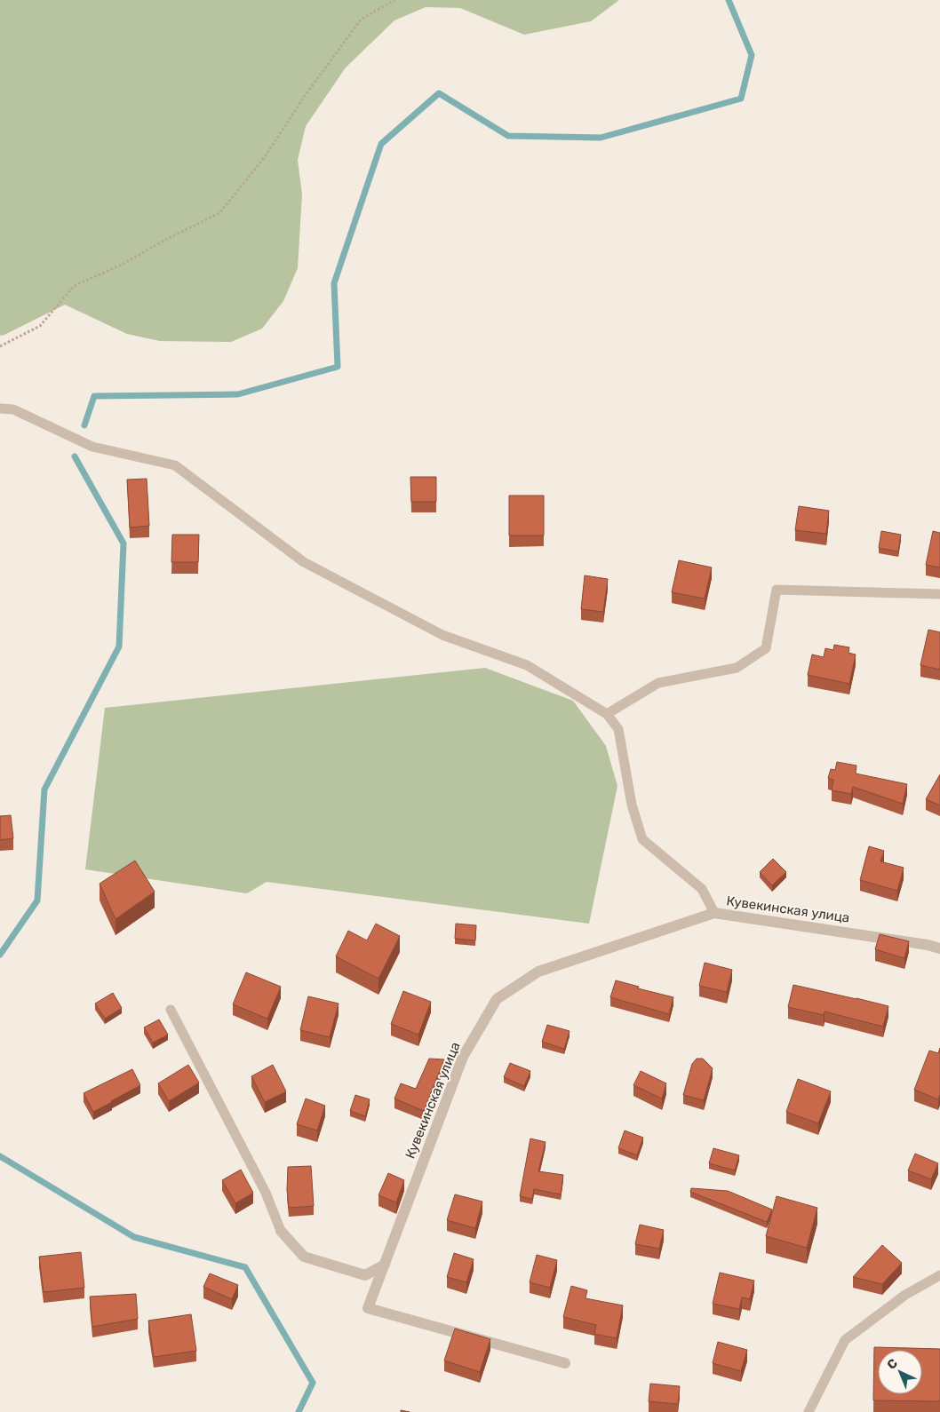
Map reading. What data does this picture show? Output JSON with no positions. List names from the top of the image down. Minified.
{"streets":{"street":["Кувекинская улица"]},"north":"top left"}
